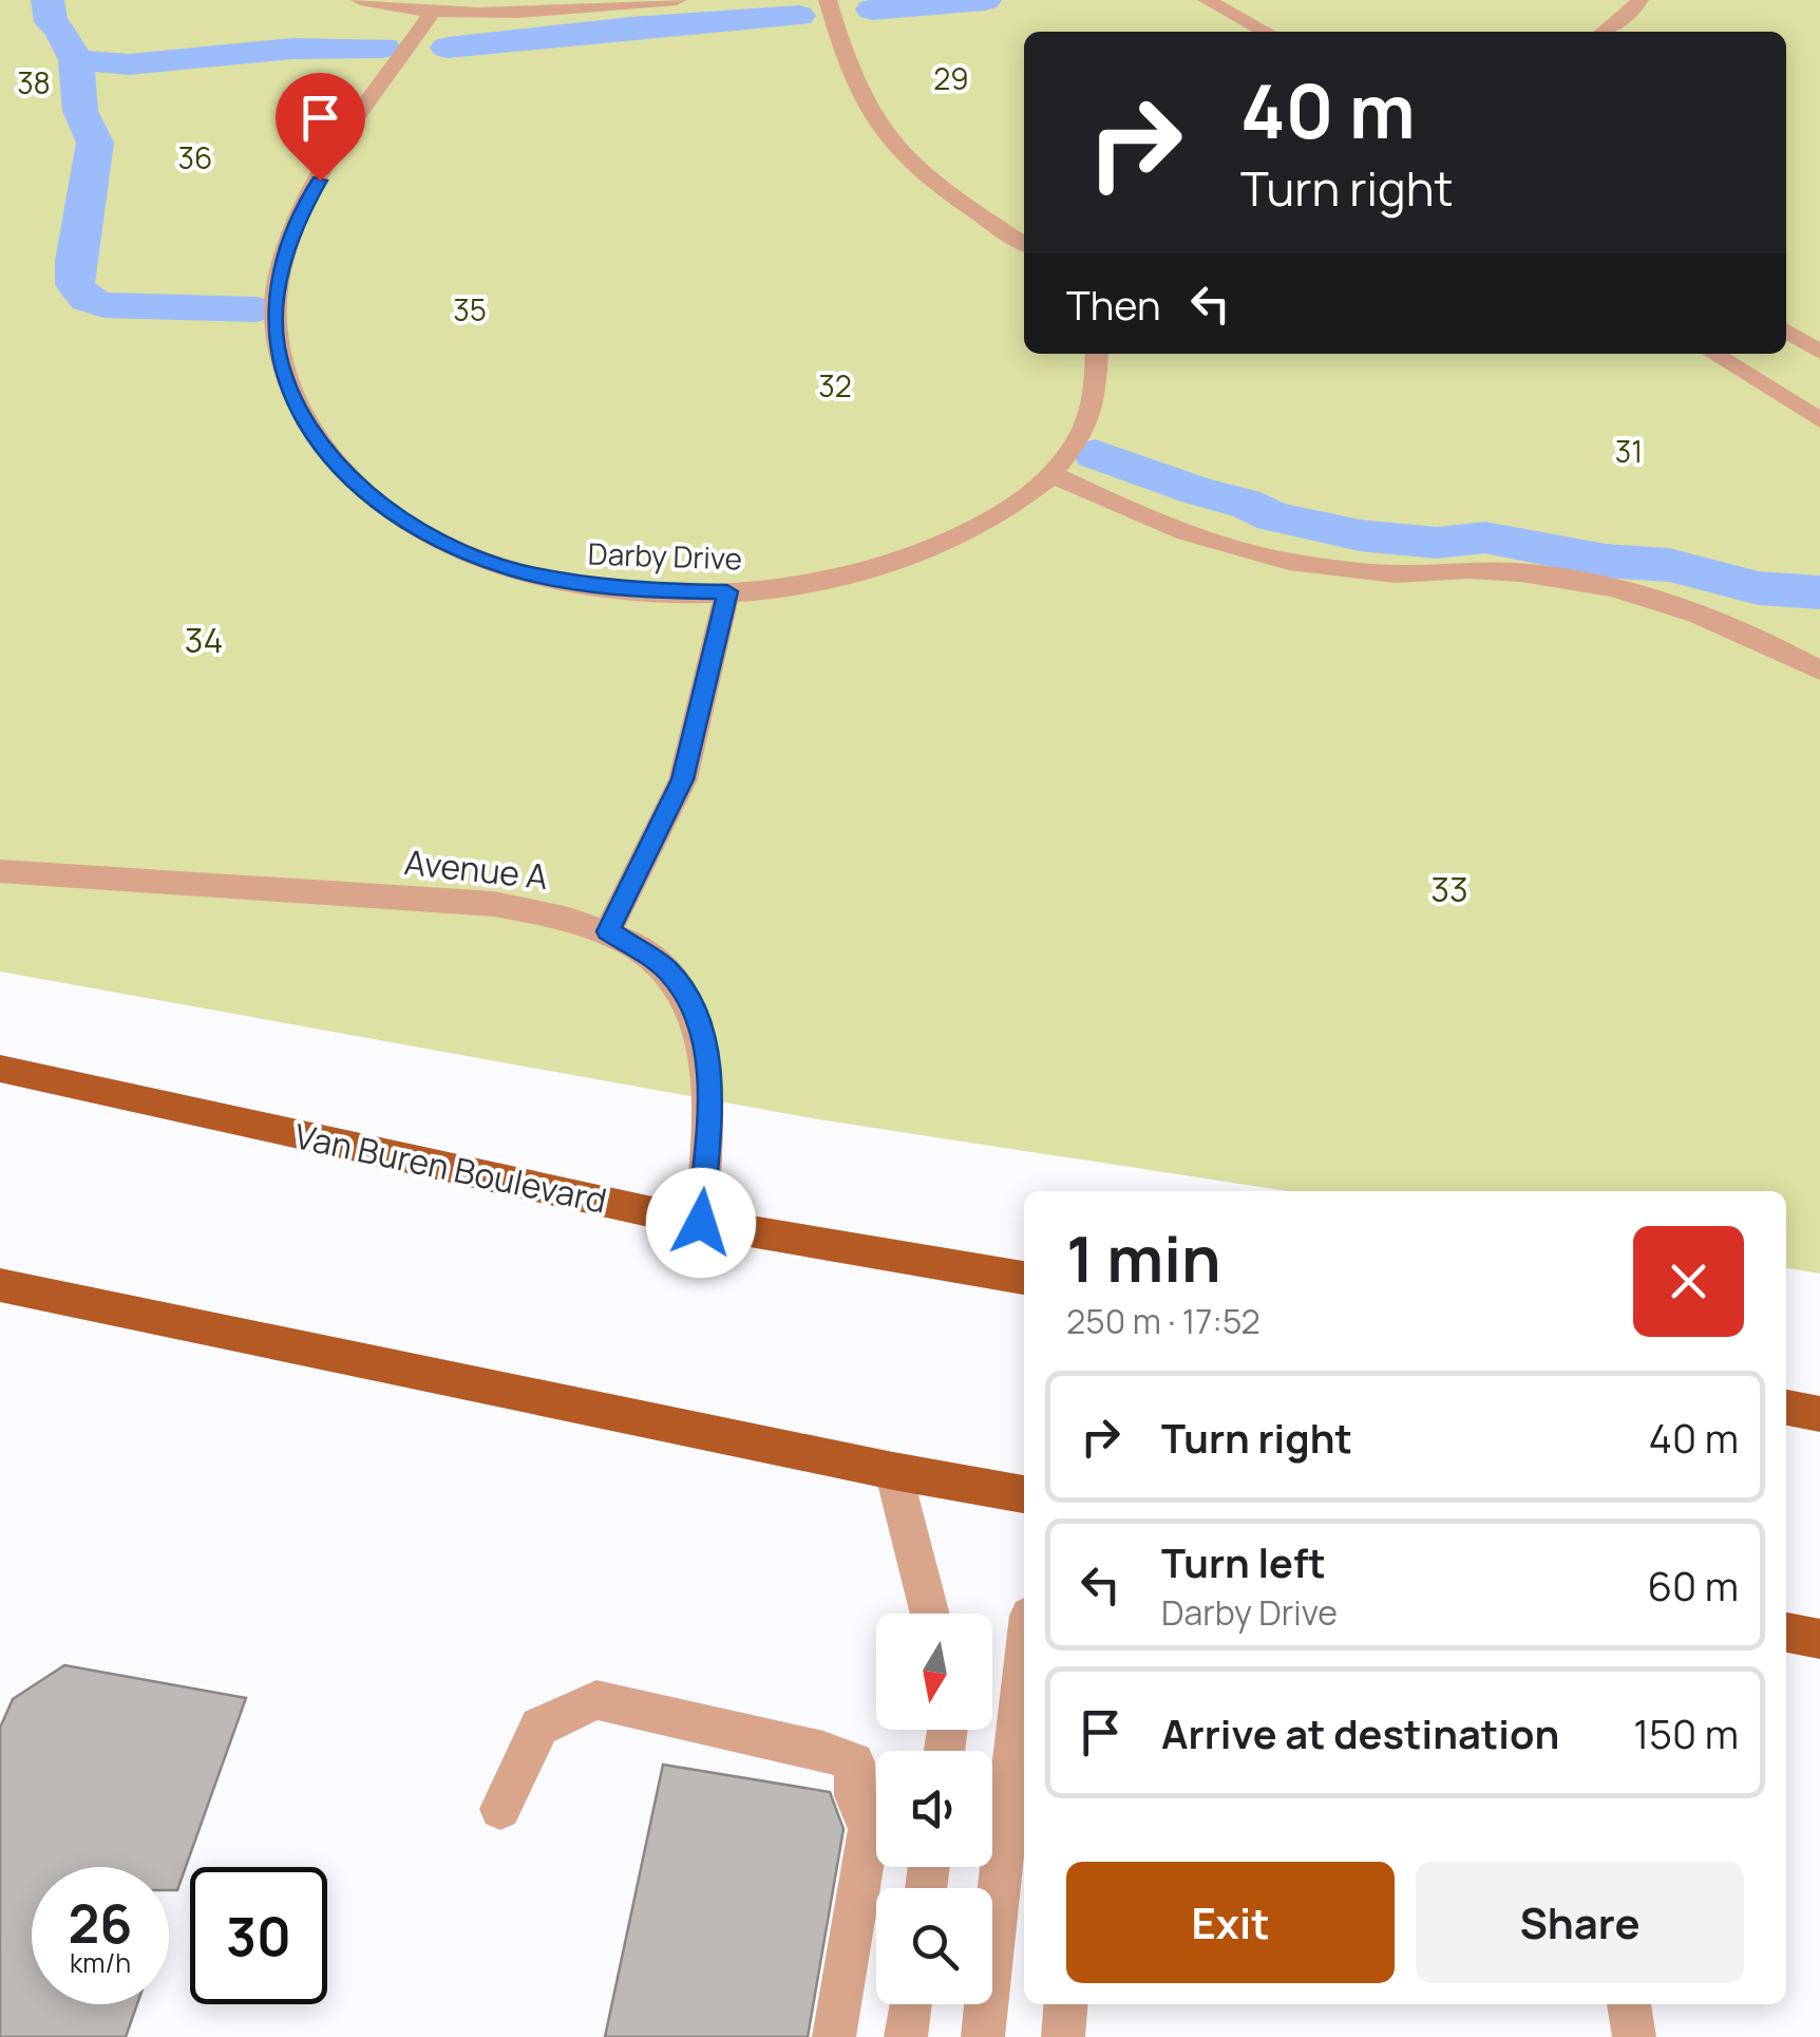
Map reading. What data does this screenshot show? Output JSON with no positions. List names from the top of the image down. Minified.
{"streets":{"main road":["Van Buren Boulevard"],"street":["Darby Drive","Avenue A"]},"crossings":[["Avenue A","Van Buren Boulevard"]],"parks":["29","38","36","35","32","31","34","33"],"north":"bottom","page":{"turn":["40 m","Turn right"],"then":"Then","heading":["1 min","250 m · 17:52"],"list":[{"name":"Turn right","value":"40 m"},{"name":"Turn left","note":"Darby Drive","value":"60 m"},{"name":"Arrive at destination","value":"150 m"}],"buttons":["Exit","Share"],"speed":"26 km/h","limit":"30"}}
